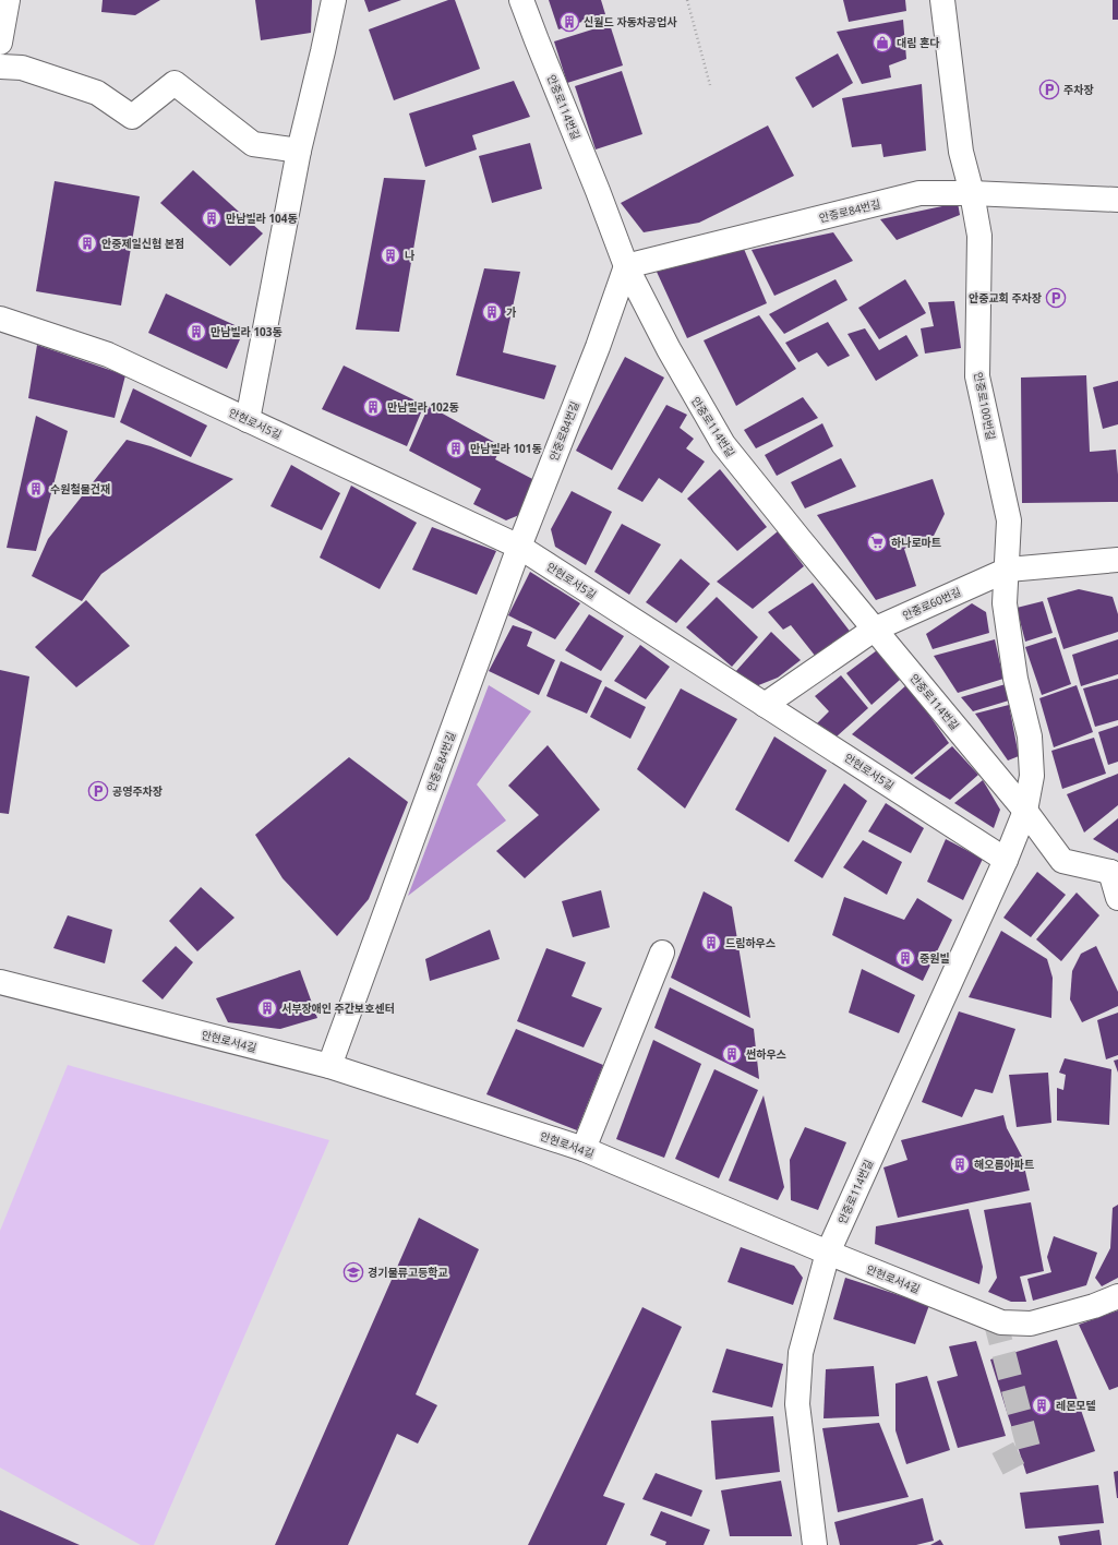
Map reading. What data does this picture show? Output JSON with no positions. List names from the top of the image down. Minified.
{"streets":{"street":["안중로114번길","안중로84번길","안중로100번길","안현로서5길","안중로60번길","안현로서4길"]},"crossings":[["안중로114번길","안중로84번길"],["안중로114번길","안중로100번길"],["안중로114번길","안현로서5길"],["안중로114번길","안중로60번길"],["안중로114번길","안현로서4길"],["안중로84번길","안중로100번길"],["안중로84번길","안현로서5길"],["안중로84번길","안현로서4길"],["안중로100번길","안중로60번길"],["안현로서5길","안중로60번길"]],"places":{"building":["신월드 자동차공업사","만남빌라 104동","안중제일신협 본점","나","가","만남빌라 103동","만남빌라 102동","만남빌라 101동","수원철물건재","드림하우스","중원빌","서부장애인 주간보호센터","썬하우스","해오름아파트","레몬모텔"],"shop":["대림 혼다"],"parking":["주차장","안중교회 주차장","공영주차장"],"supermarket":["하나로마트"],"school or university":["경기물류고등학교"]}}
